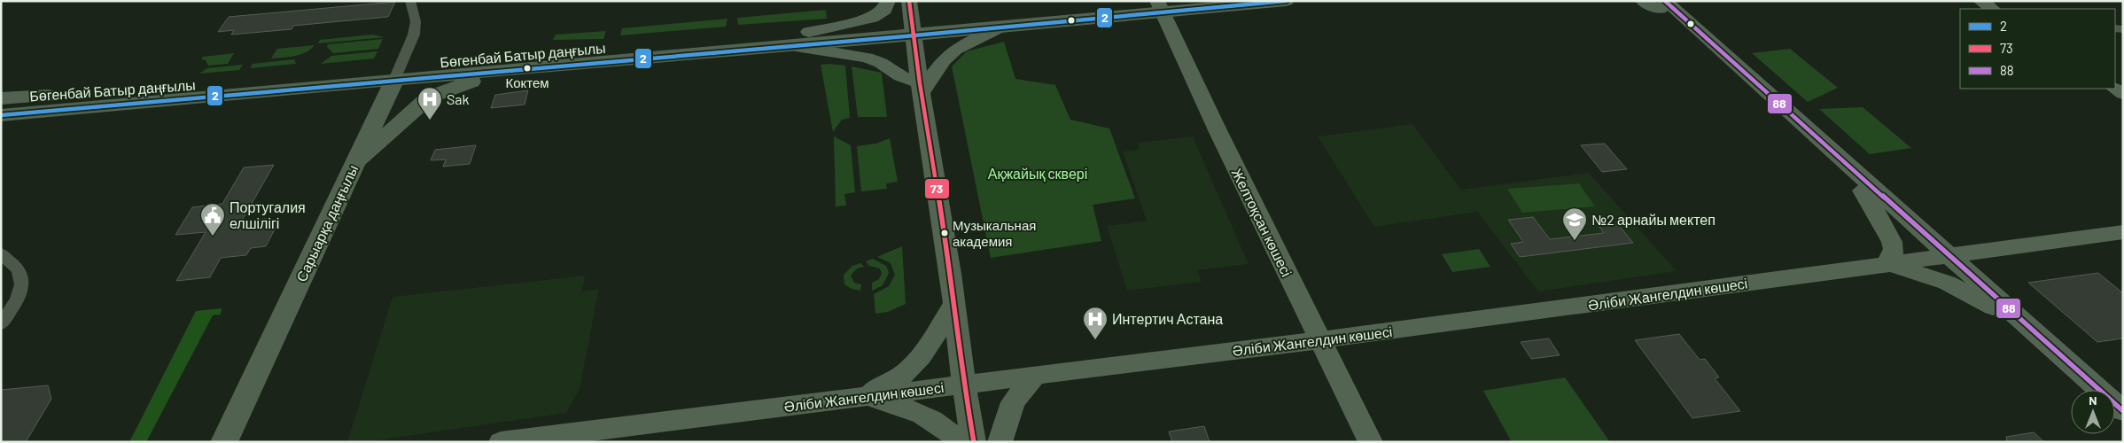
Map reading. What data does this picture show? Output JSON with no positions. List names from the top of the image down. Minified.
{"streets":{"main road":["Бөгенбай Батыр даңғылы","Желтоқсан көшесі","Сарыарқа даңғылы","Әліби Жангелдин көшесі"]},"crossings":[["Бөгенбай Батыр даңғылы","Желтоқсан көшесі"],["Бөгенбай Батыр даңғылы","Сарыарқа даңғылы"],["Желтоқсан көшесі","Әліби Жангелдин көшесі"]],"parks":["Ақжайық сквері"],"places":{"other":["Коктем","Музыкальная академия"],"hospital":["Sak","Интертич Астана"],"public building":["Португалия елшілігі"],"school or university":["№2 арнайы мектеп"]},"lines":["transit line 2","transit line 73","transit line 88"],"legend":["2","73","88"],"north":"top"}
